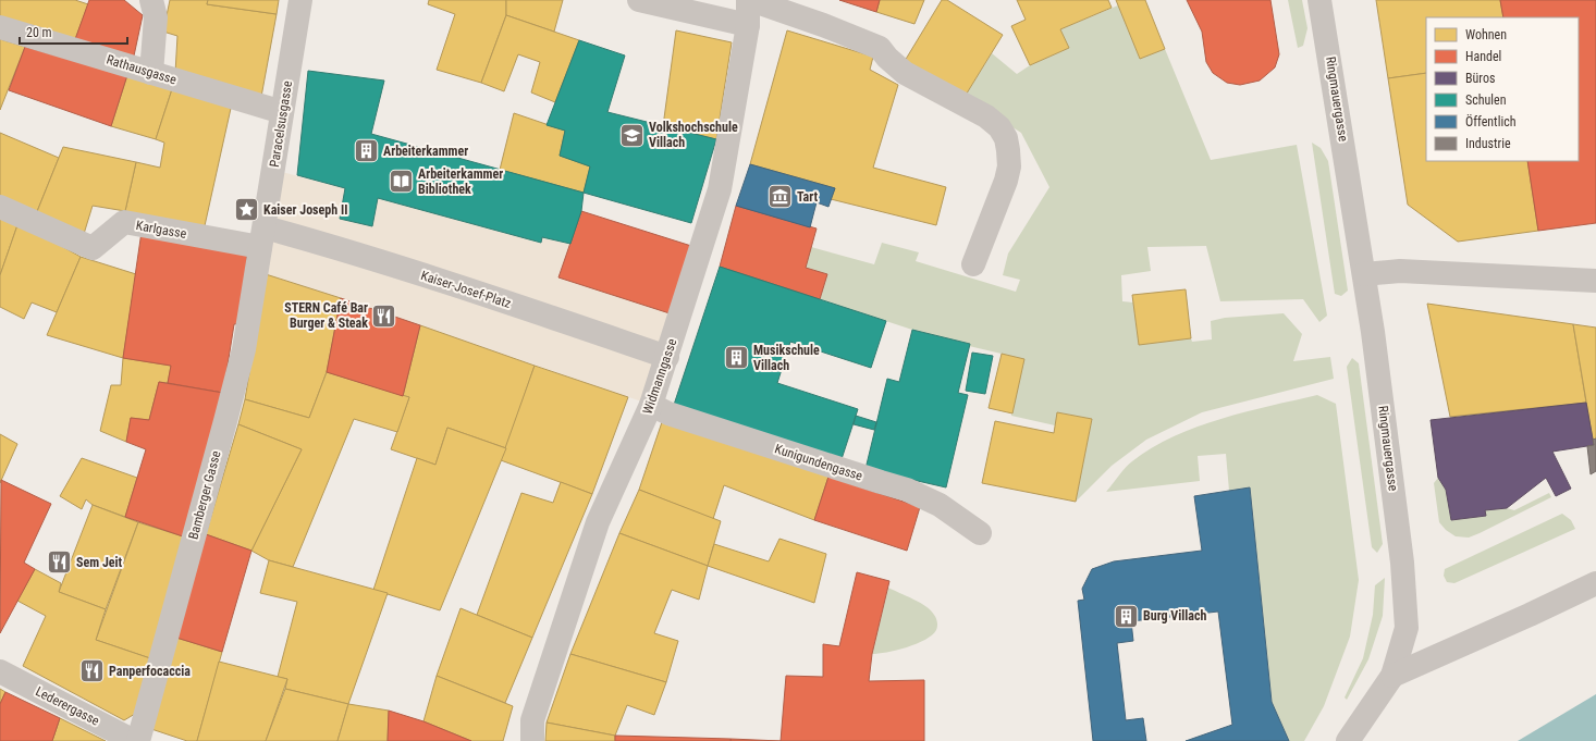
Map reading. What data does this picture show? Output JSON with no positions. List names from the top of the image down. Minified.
{"streets":{"street":["Rathausgasse","Ringmauergasse","Paracelsusgasse","Karlgasse","Kaiser-Josef-Platz","Widmanngasse","Kunigundengasse","Bamberger Gasse","Lederergasse"]},"crossings":[["Rathausgasse","Paracelsusgasse"],["Paracelsusgasse","Karlgasse"],["Paracelsusgasse","Kaiser-Josef-Platz"],["Paracelsusgasse","Bamberger Gasse"],["Karlgasse","Kaiser-Josef-Platz"],["Karlgasse","Bamberger Gasse"],["Kaiser-Josef-Platz","Widmanngasse"],["Kaiser-Josef-Platz","Bamberger Gasse"],["Widmanngasse","Kunigundengasse"]],"places":{"school or university":["Volkshochschule Villach"],"building":["Arbeiterkammer","Musikschule Villach","Burg Villach"],"library":["Arbeiterkammer Bibliothek"],"museum":["Tart"],"place":["Kaiser Joseph II"],"restaurant":["STERN Café Bar Burger & Steak","Sem Jeit","Panperfocaccia"]},"legend":["Wohnen","Handel","Büros","Schulen","Öffentlich","Industrie"],"scale_bar":"20 m"}
